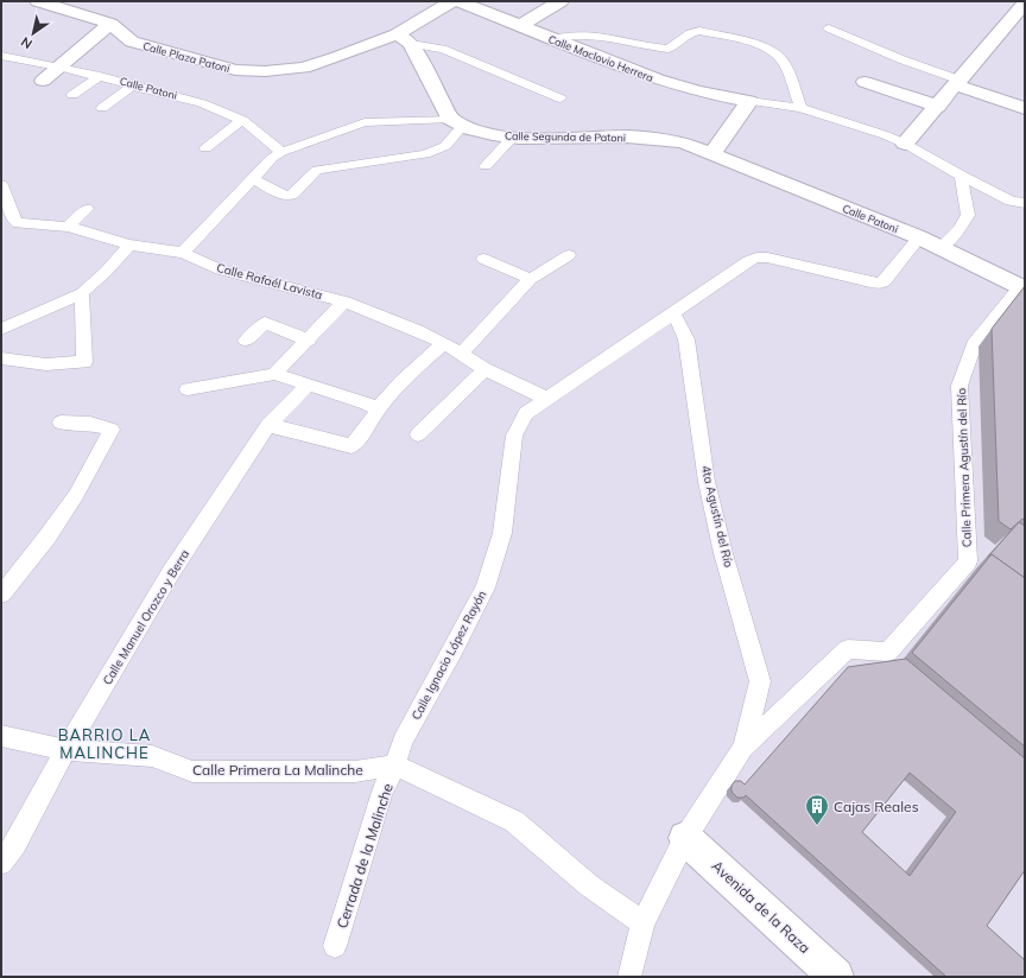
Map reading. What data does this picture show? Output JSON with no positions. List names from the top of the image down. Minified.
{"streets":{"street":["Calle Plaza Patoni","Calle Maclovio Herrera","Calle Patoni","Calle Segunda de Patoni","Avenida de la Raza"],"lane":["Calle Rafaél Lavista","Calle Primera Agustín del Río","4ta Agustín del Río","Calle Manuel Orozco y Berra","Calle Ignacio López Rayón","Calle Primera La Malinche","Cerrada de la Malinche"]},"crossings":[["Calle Patoni","Calle Segunda de Patoni"],["Calle Patoni","Calle Primera Agustín del Río"],["Calle Segunda de Patoni","Calle Rafaél Lavista"],["Calle Rafaél Lavista","Calle Ignacio López Rayón"],["Calle Primera Agustín del Río","4ta Agustín del Río"],["4ta Agustín del Río","Calle Ignacio López Rayón"],["4ta Agustín del Río","Avenida de la Raza"],["Calle Manuel Orozco y Berra","Calle Primera La Malinche"],["Calle Ignacio López Rayón","Calle Primera La Malinche"],["Calle Ignacio López Rayón","Cerrada de la Malinche"],["Calle Primera La Malinche","Cerrada de la Malinche"]],"districts":["BARRIO LA MALINCHE"],"places":{"building":["Cajas Reales"]},"north":"bottom left"}
